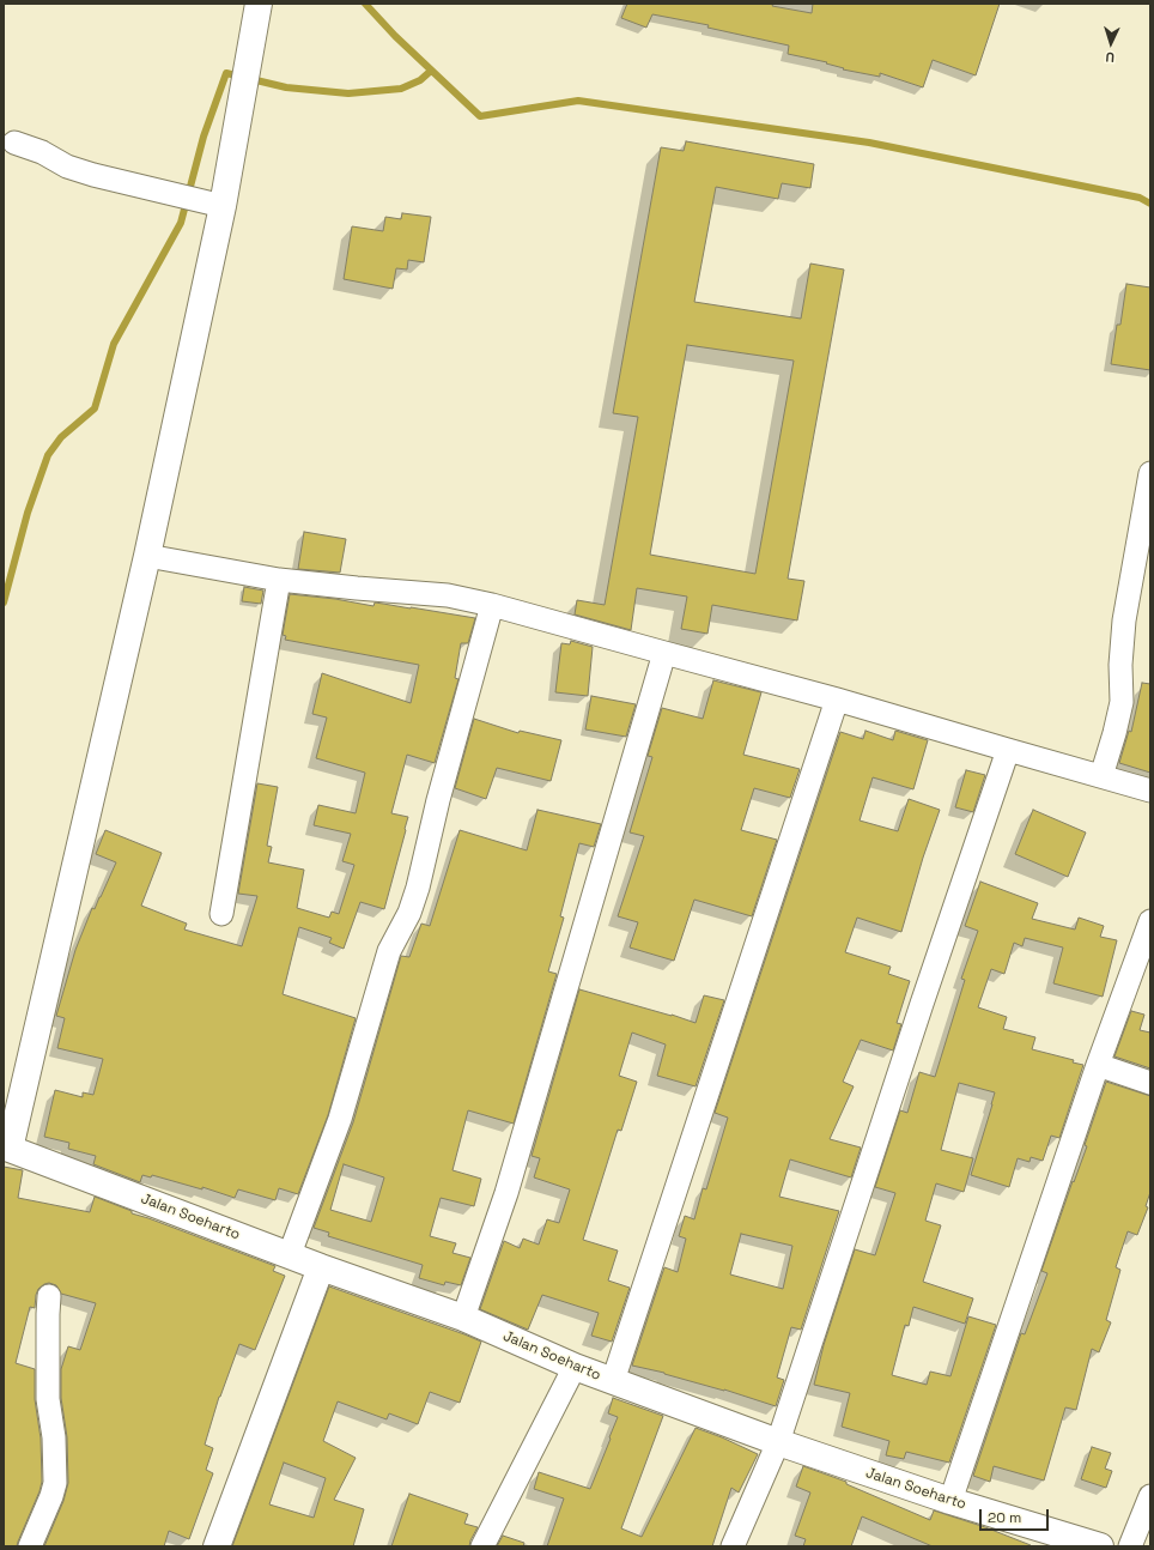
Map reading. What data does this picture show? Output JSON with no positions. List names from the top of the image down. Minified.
{"streets":{"main road":["Jalan Soeharto"]},"scale_bar":"20 m","north":"bottom"}
